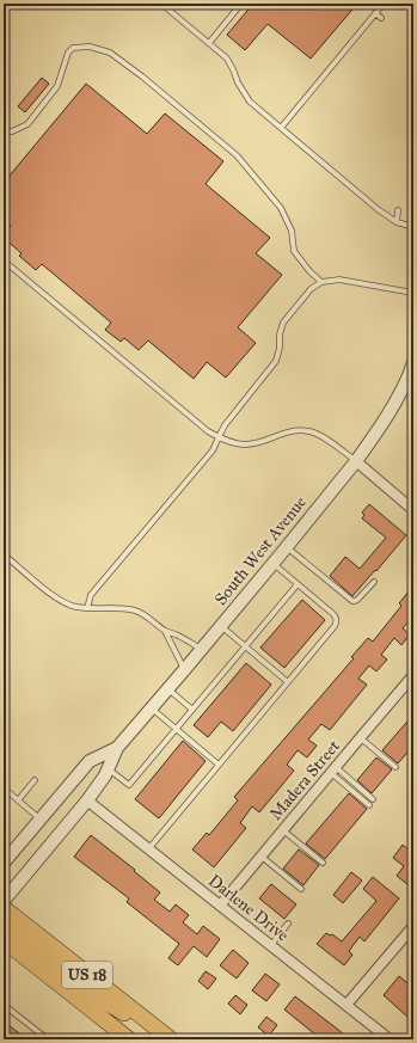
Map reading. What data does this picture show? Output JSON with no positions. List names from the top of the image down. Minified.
{"streets":{"main road":["US 18"],"street":["South West Avenue","Madera Street","Darlene Drive"]},"crossings":[["South West Avenue","Darlene Drive"],["Madera Street","Darlene Drive"]]}
